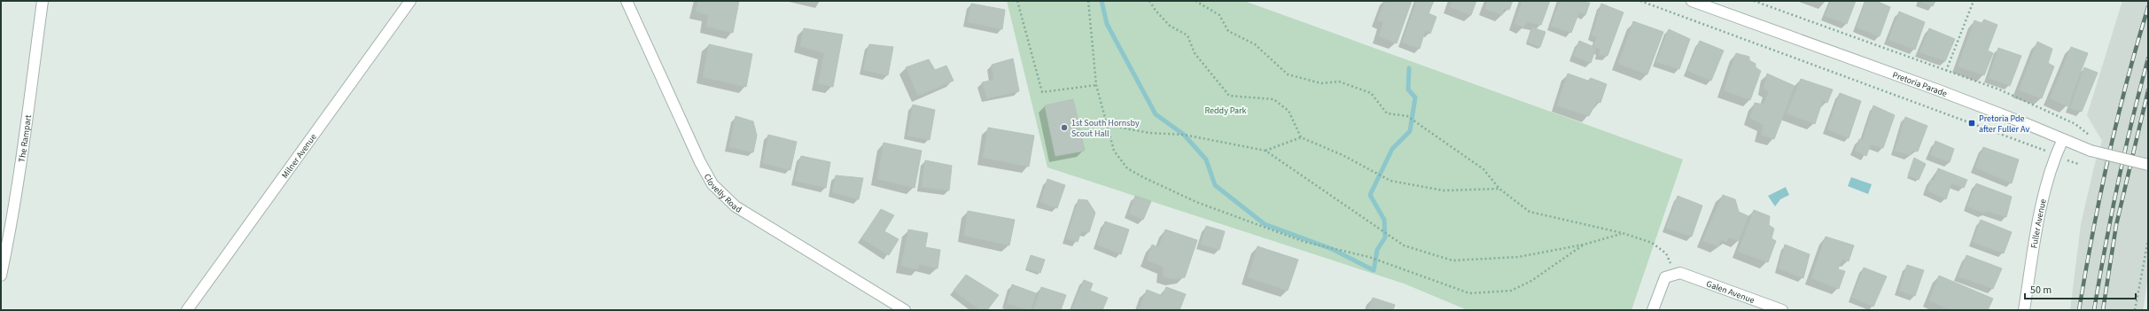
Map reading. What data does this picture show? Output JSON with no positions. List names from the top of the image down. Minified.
{"streets":{"street":["Pretoria Parade","The Rampart","Milner Avenue","Clovelly Road","Fuller Avenue","Galen Avenue"]},"crossings":[["Pretoria Parade","Fuller Avenue"]],"parks":["Reddy Park"],"places":{"transit":["Pretoria Pde after Fuller Av"],"other":["1st South Hornsby Scout Hall"]},"scale_bar":"50 m"}
